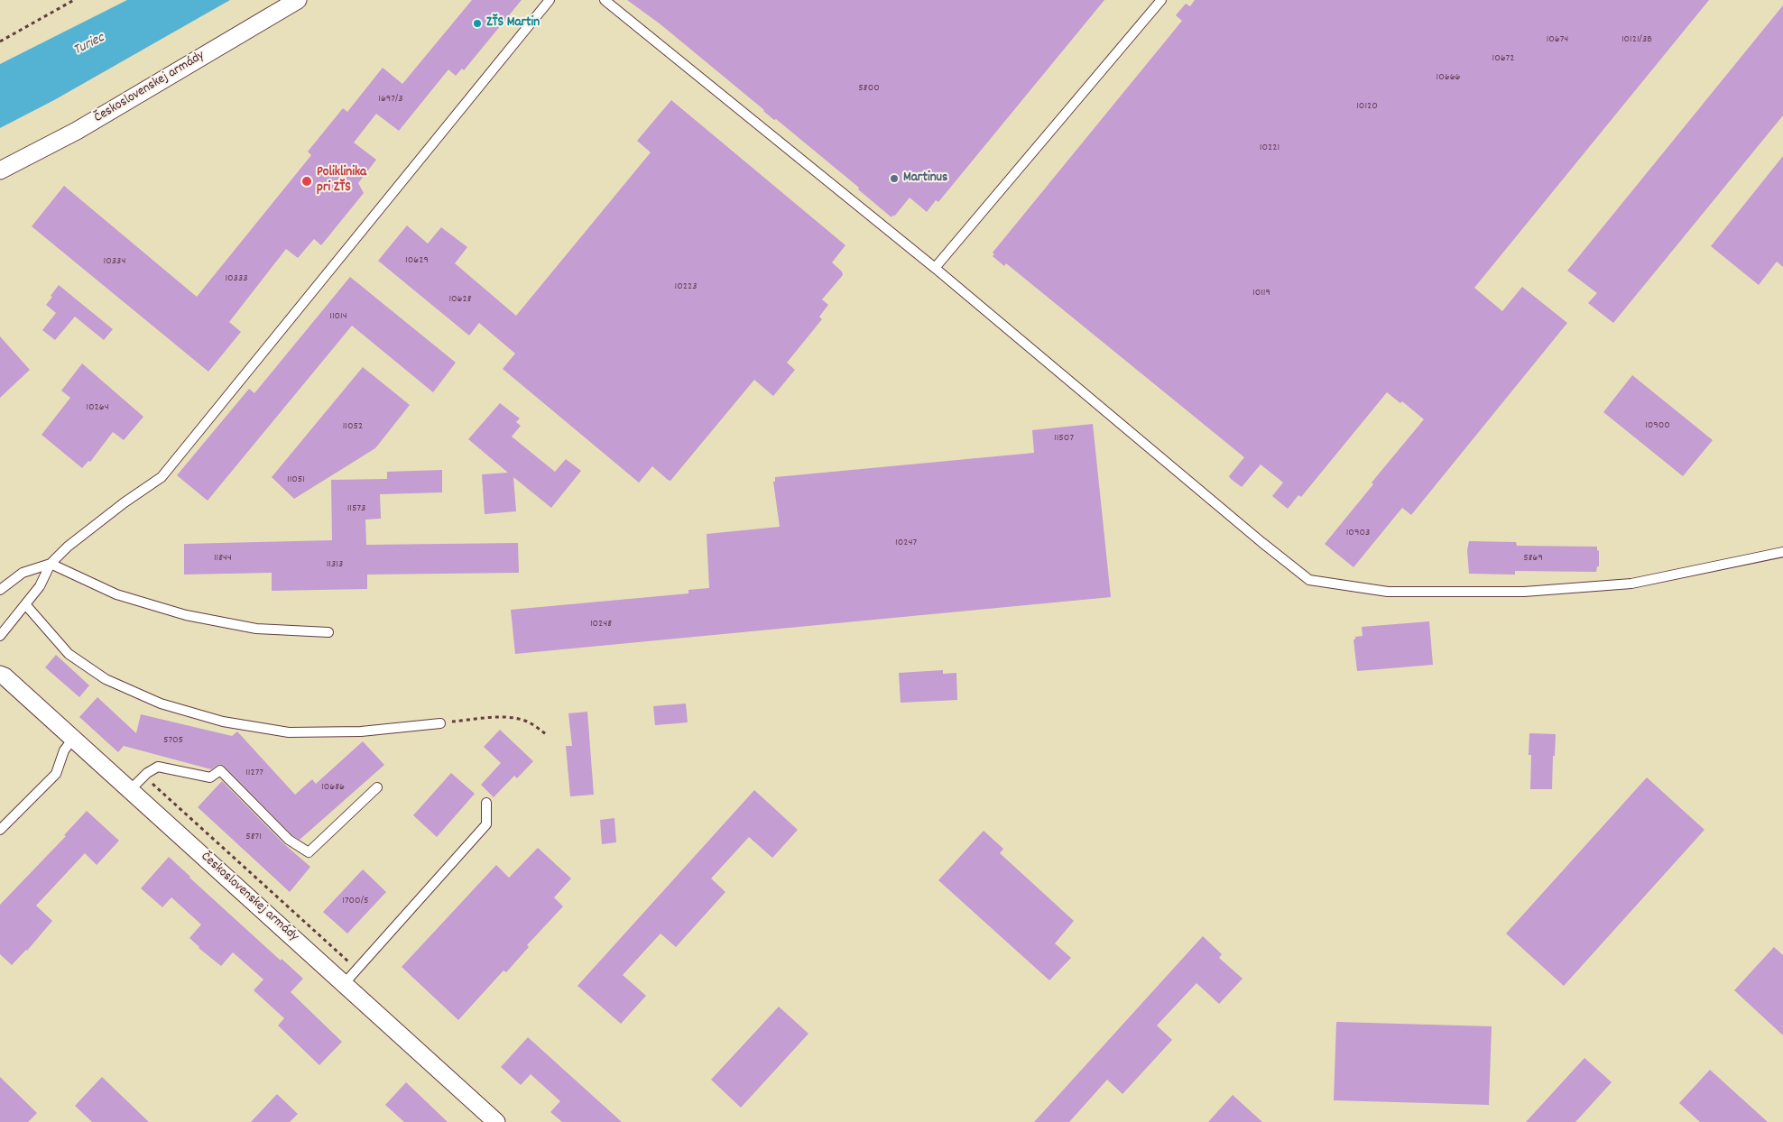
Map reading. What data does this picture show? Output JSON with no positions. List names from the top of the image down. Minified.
{"streets":{"street":["Československej armády"]},"water":["Turiec"],"places":["ZŤS Martin","Martinus","Poliklinika pri ZŤS"],"house_numbers":["10674","10121/3B","10672","10666","5800","1697/3","10120","10221","10629","10334","10333","10223","10119","10628","11014","10264","10900","11052","11507","11051","11573","10903","10247","11844","5869","11313","10248","5705","11277","10686","5871","1700/5"]}
